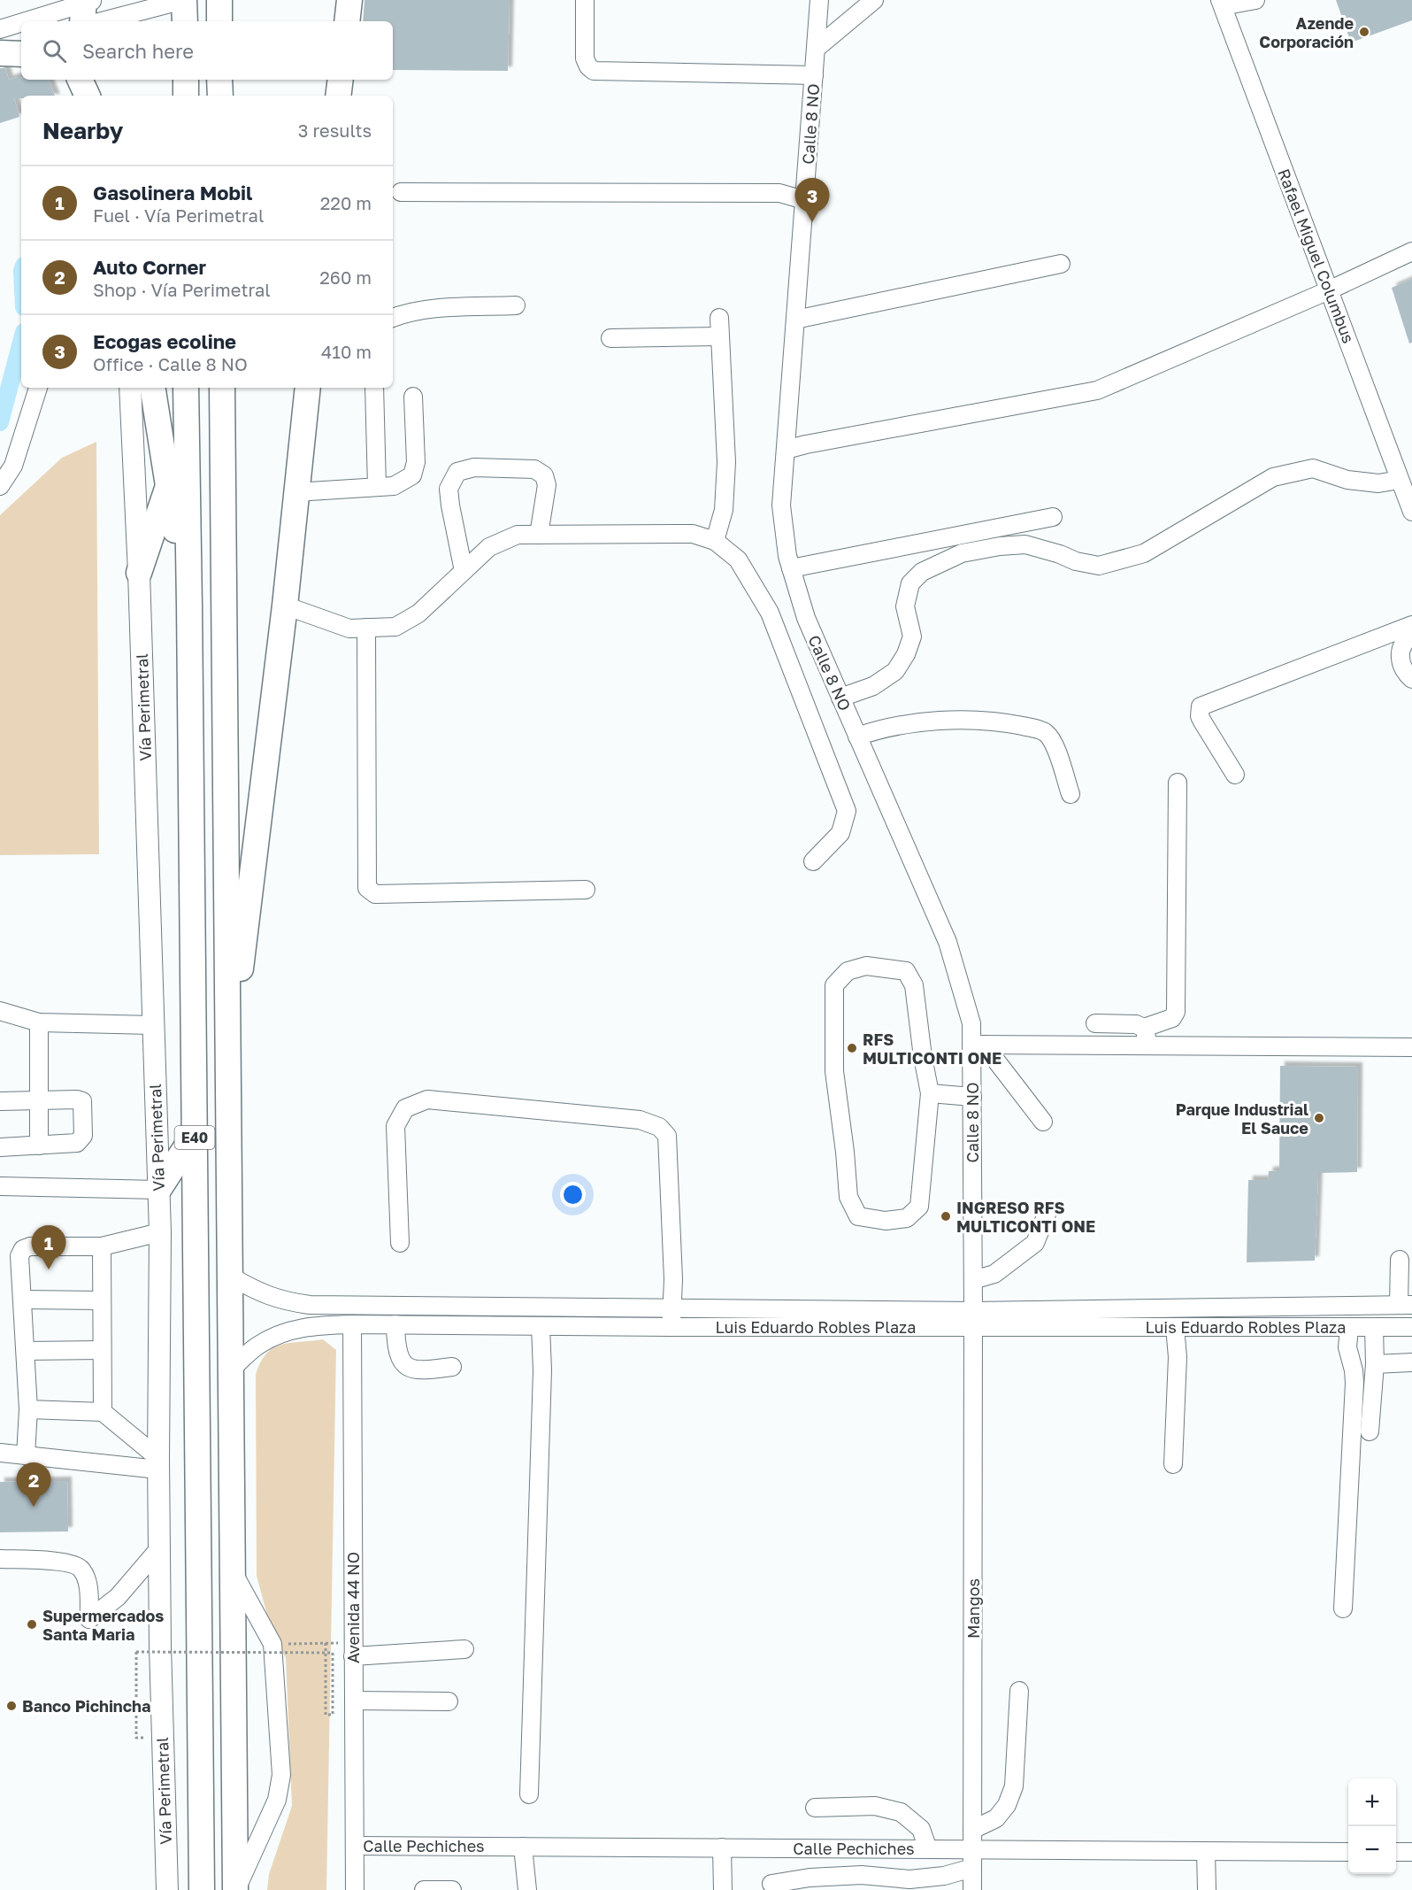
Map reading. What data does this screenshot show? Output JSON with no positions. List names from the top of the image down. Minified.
{"streets":{"highway":["E40"],"main road":["Vía Perimetral"],"street":["Calle 8 NO","Rafael Miguel Columbus","Luis Eduardo Robles Plaza","Avenida 44 NO","Mangos","Calle Pechiches"]},"crossings":[["Calle 8 NO","Luis Eduardo Robles Plaza"],["Calle 8 NO","Mangos"],["E40","Luis Eduardo Robles Plaza"],["Luis Eduardo Robles Plaza","Avenida 44 NO"],["Luis Eduardo Robles Plaza","Mangos"],["Avenida 44 NO","Calle Pechiches"],["Mangos","Calle Pechiches"]],"places":["Azende Corporación","RFS MULTICONTI ONE","Parque Industrial El Sauce","INGRESO RFS MULTICONTI ONE","Supermercados Santa Maria","Banco Pichincha"],"page":{"search":"Search here","heading":["Nearby","3 results"],"list":[{"mark":"1","name":"Gasolinera Mobil","note":"Fuel · Vía Perimetral","value":"220 m"},{"mark":"2","name":"Auto Corner","note":"Shop · Vía Perimetral","value":"260 m"},{"mark":"3","name":"Ecogas ecoline","note":"Office · Calle 8 NO","value":"410 m"}],"pins":["3","1","2"],"map_buttons":["+","−"]}}
